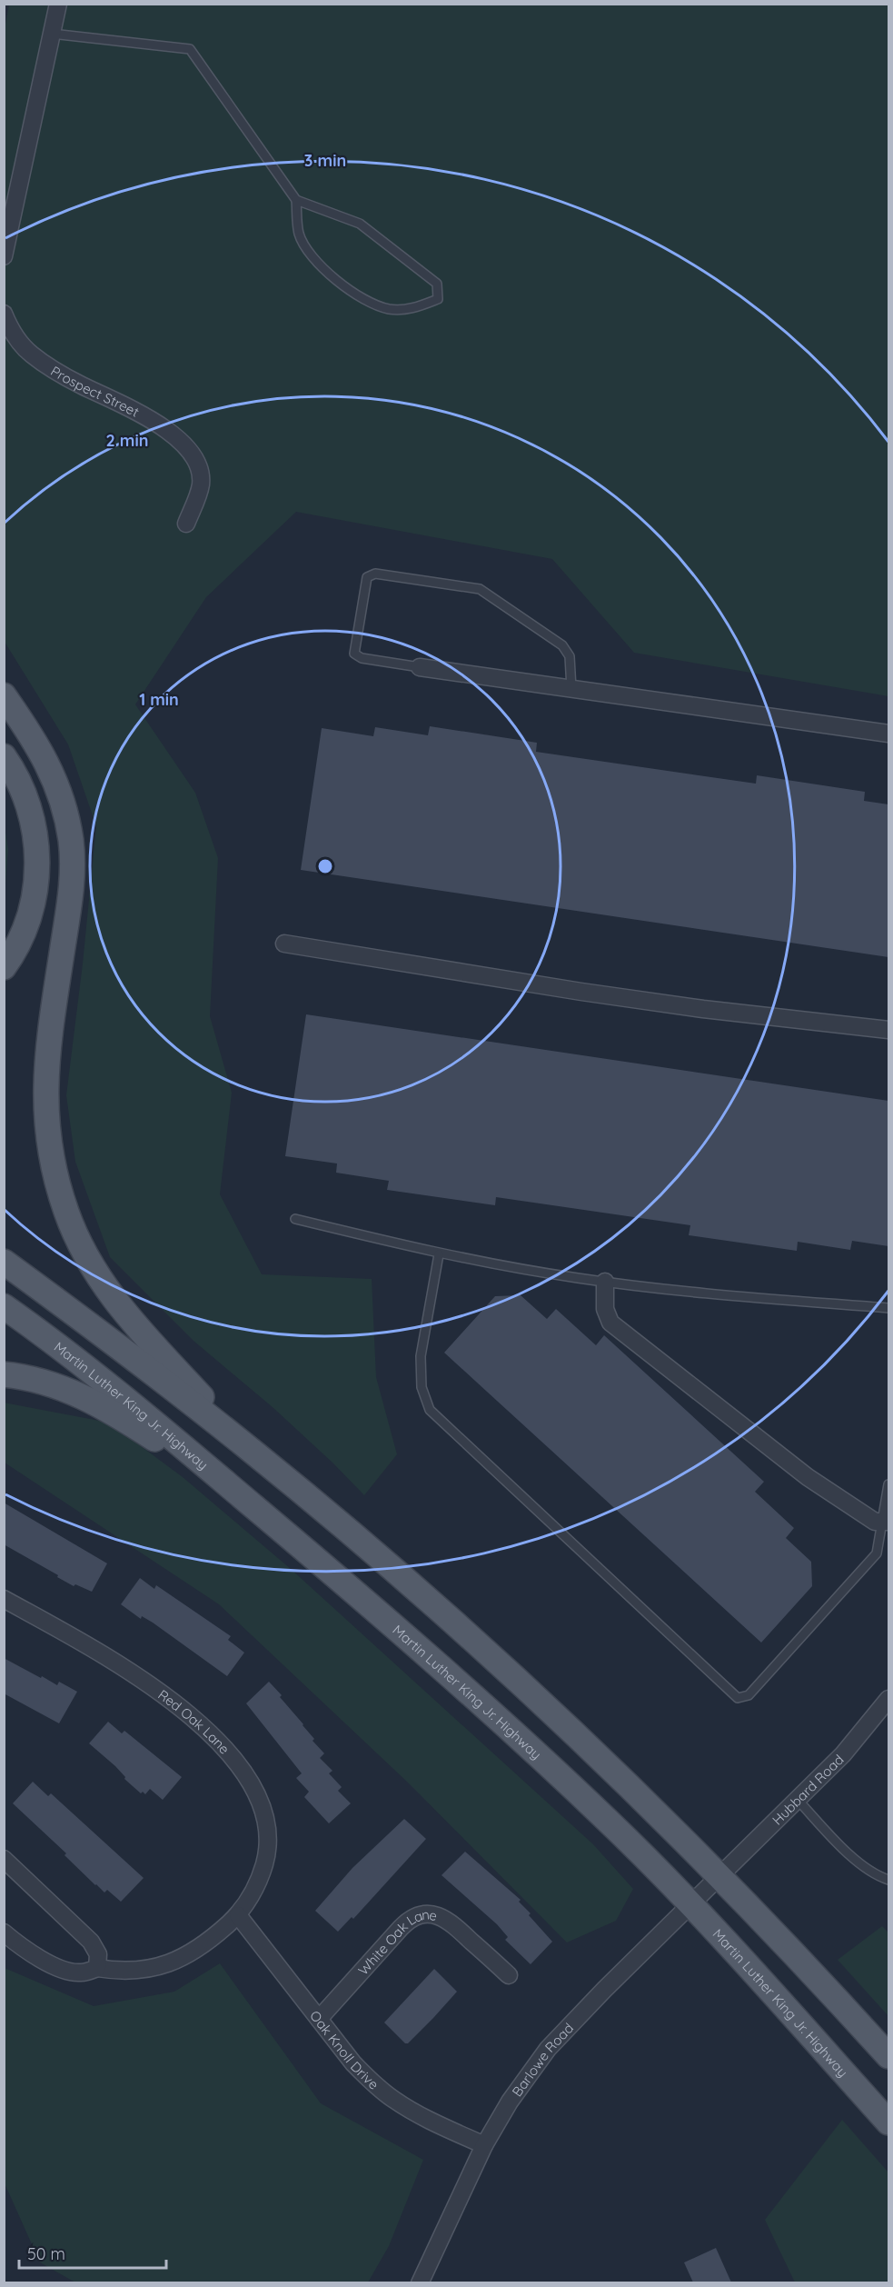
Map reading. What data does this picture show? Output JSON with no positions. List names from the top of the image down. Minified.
{"streets":{"main road":["Martin Luther King Jr. Highway"],"street":["Prospect Street","Red Oak Lane","Hubbard Road","White Oak Lane","Oak Knoll Drive","Barlowe Road"]},"crossings":[["Martin Luther King Jr. Highway","Barlowe Road"],["Red Oak Lane","Oak Knoll Drive"],["Hubbard Road","Barlowe Road"],["White Oak Lane","Oak Knoll Drive"],["Oak Knoll Drive","Barlowe Road"]],"scale_bar":"50 m","rings":["3 min","2 min","1 min"]}
